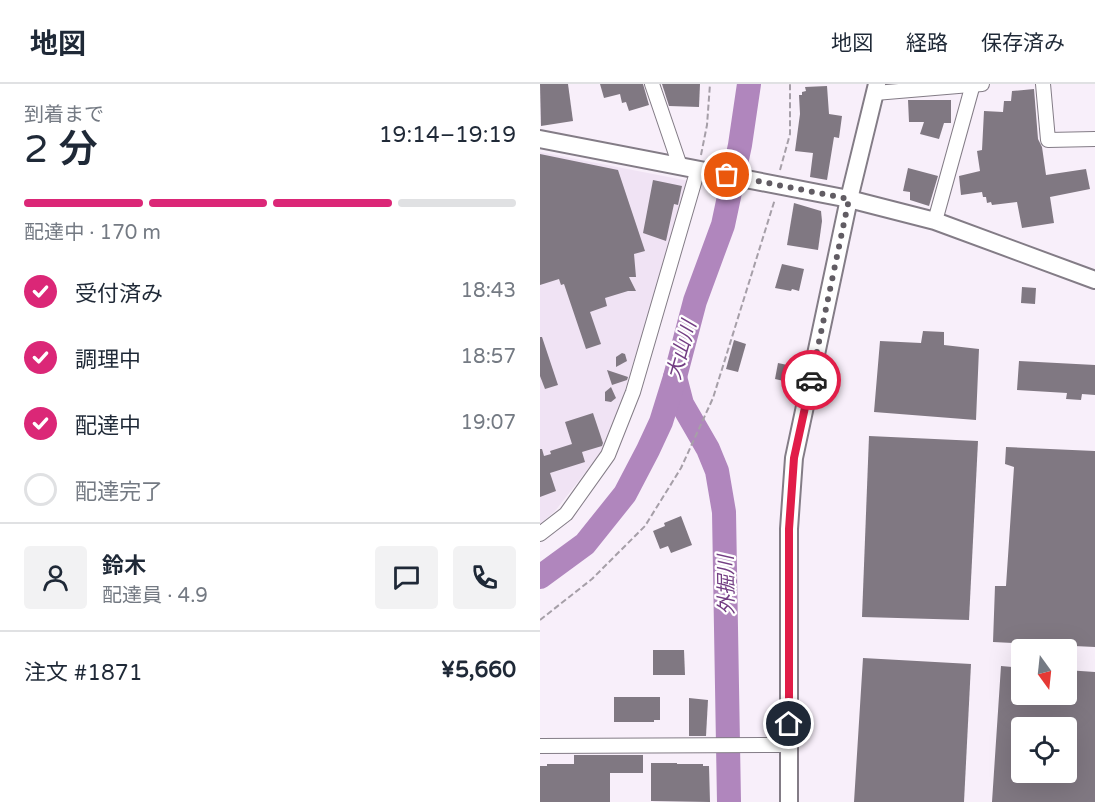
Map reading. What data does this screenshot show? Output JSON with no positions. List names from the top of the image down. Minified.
{"water":["大山川","外掘川"],"north":"bottom","page":{"header":"地図","nav":["地図","経路","保存済み"],"heading":["2 分","到着まで","19:14–19:19"],"panel":["鈴木","配達員 · 4.9","注文 #1871","¥5,660"],"bar":"配達中 · 170 m","list":[["受付済み","18:43"],["調理中","18:57"],["配達中","19:07"],"配達完了"]}}
